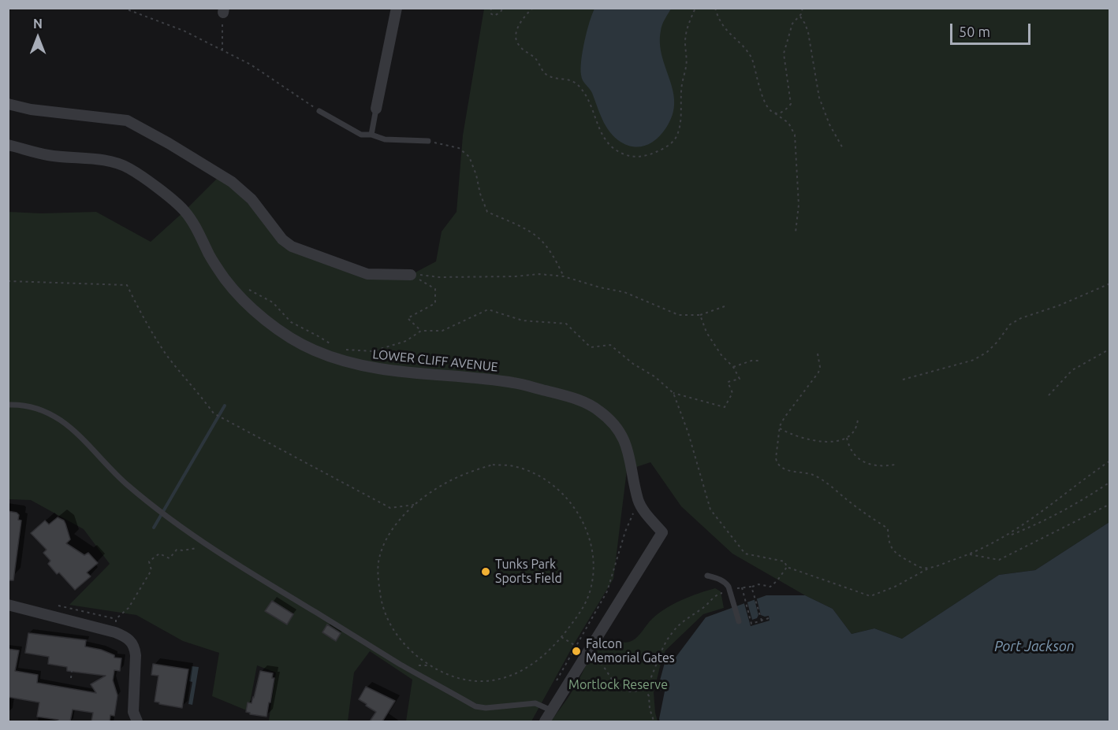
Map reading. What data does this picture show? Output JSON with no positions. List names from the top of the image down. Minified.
{"streets":{"street":["LOWER CLIFF AVENUE"]},"water":["Port Jackson"],"parks":["Mortlock Reserve"],"places":["Tunks Park Sports Field","Falcon Memorial Gates"],"scale_bar":"50 m","north":"top"}
